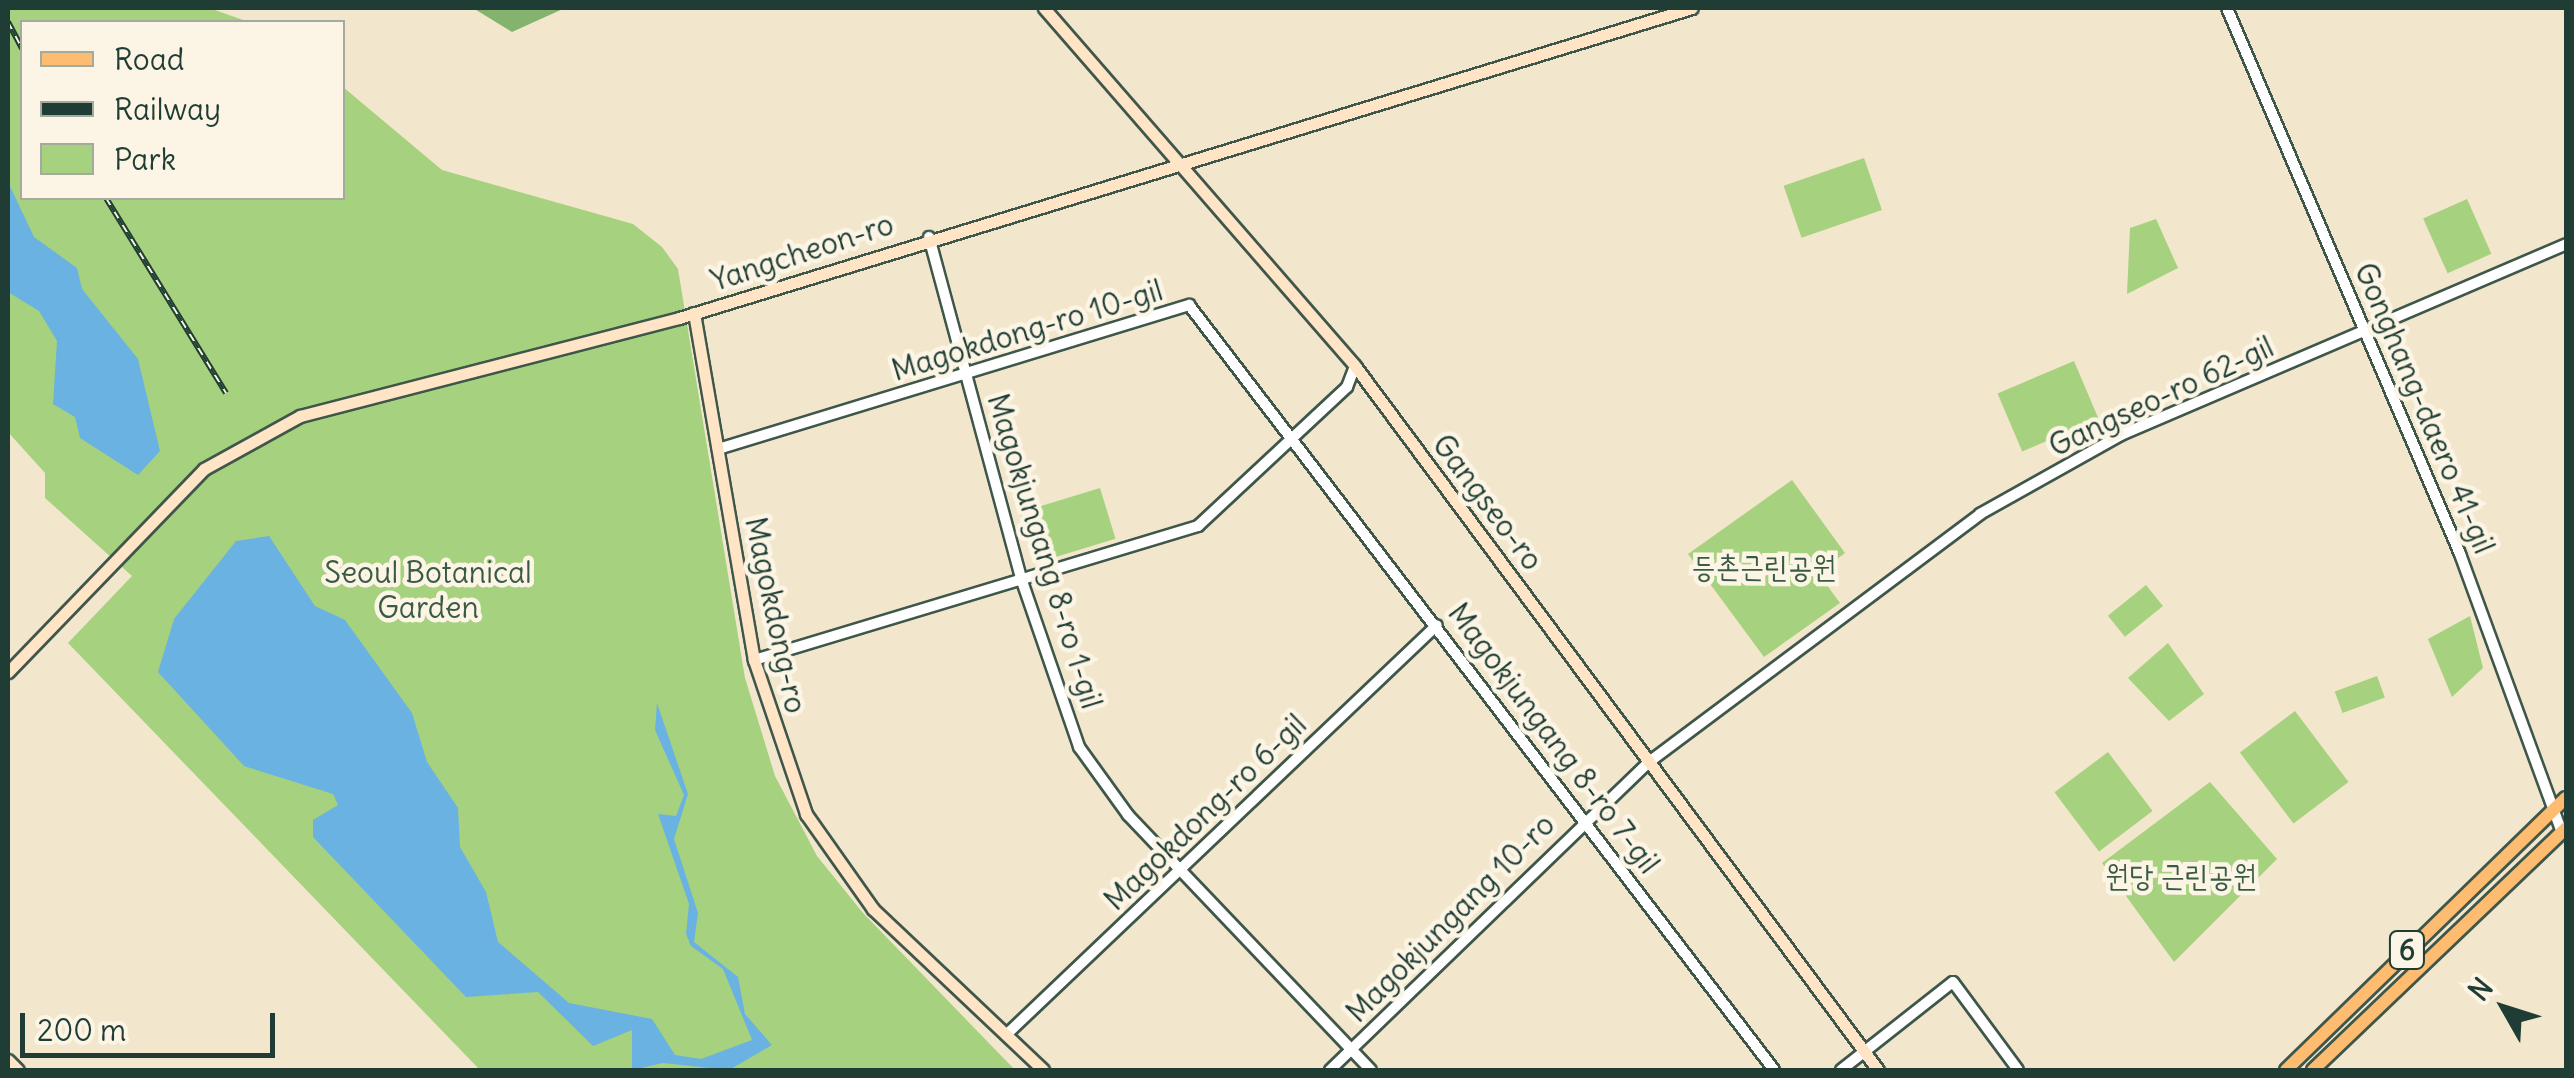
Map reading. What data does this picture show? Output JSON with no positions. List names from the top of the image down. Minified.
{"streets":{"main road":["Yangcheon-ro","Gangseo-ro","Magokdong-ro","6"],"street":["Magokdong-ro 10-gil","Gangseo-ro 62-gil","Gonghang-daero 41-gil","Magokjungang 8-ro 1-gil","Magokjungang 8-ro 7-gil","Magokdong-ro 6-gil","Magokjungang 10-ro"]},"crossings":[["Yangcheon-ro","Gangseo-ro"],["Yangcheon-ro","Magokjungang 8-ro 1-gil"],["Yangcheon-ro","Magokdong-ro"],["Magokdong-ro 10-gil","Magokjungang 8-ro 1-gil"],["Magokdong-ro 10-gil","Magokdong-ro"],["Magokdong-ro 10-gil","Magokjungang 8-ro 7-gil"],["Gangseo-ro 62-gil","Gonghang-daero 41-gil"],["Gangseo-ro 62-gil","Gangseo-ro"],["Gangseo-ro 62-gil","Magokjungang 10-ro"],["Gonghang-daero 41-gil","6"],["Gangseo-ro","Magokjungang 10-ro"],["Magokjungang 8-ro 1-gil","Magokdong-ro 6-gil"],["Magokjungang 8-ro 1-gil","Magokjungang 10-ro"],["Magokdong-ro","Magokdong-ro 6-gil"],["Magokjungang 8-ro 7-gil","Magokdong-ro 6-gil"],["Magokjungang 8-ro 7-gil","Magokjungang 10-ro"]],"parks":["등촌근린공원","Seoul Botanical Garden","원당 근린공원"],"legend":["Road","Railway","Park"],"scale_bar":"200 m","north":"top left"}
